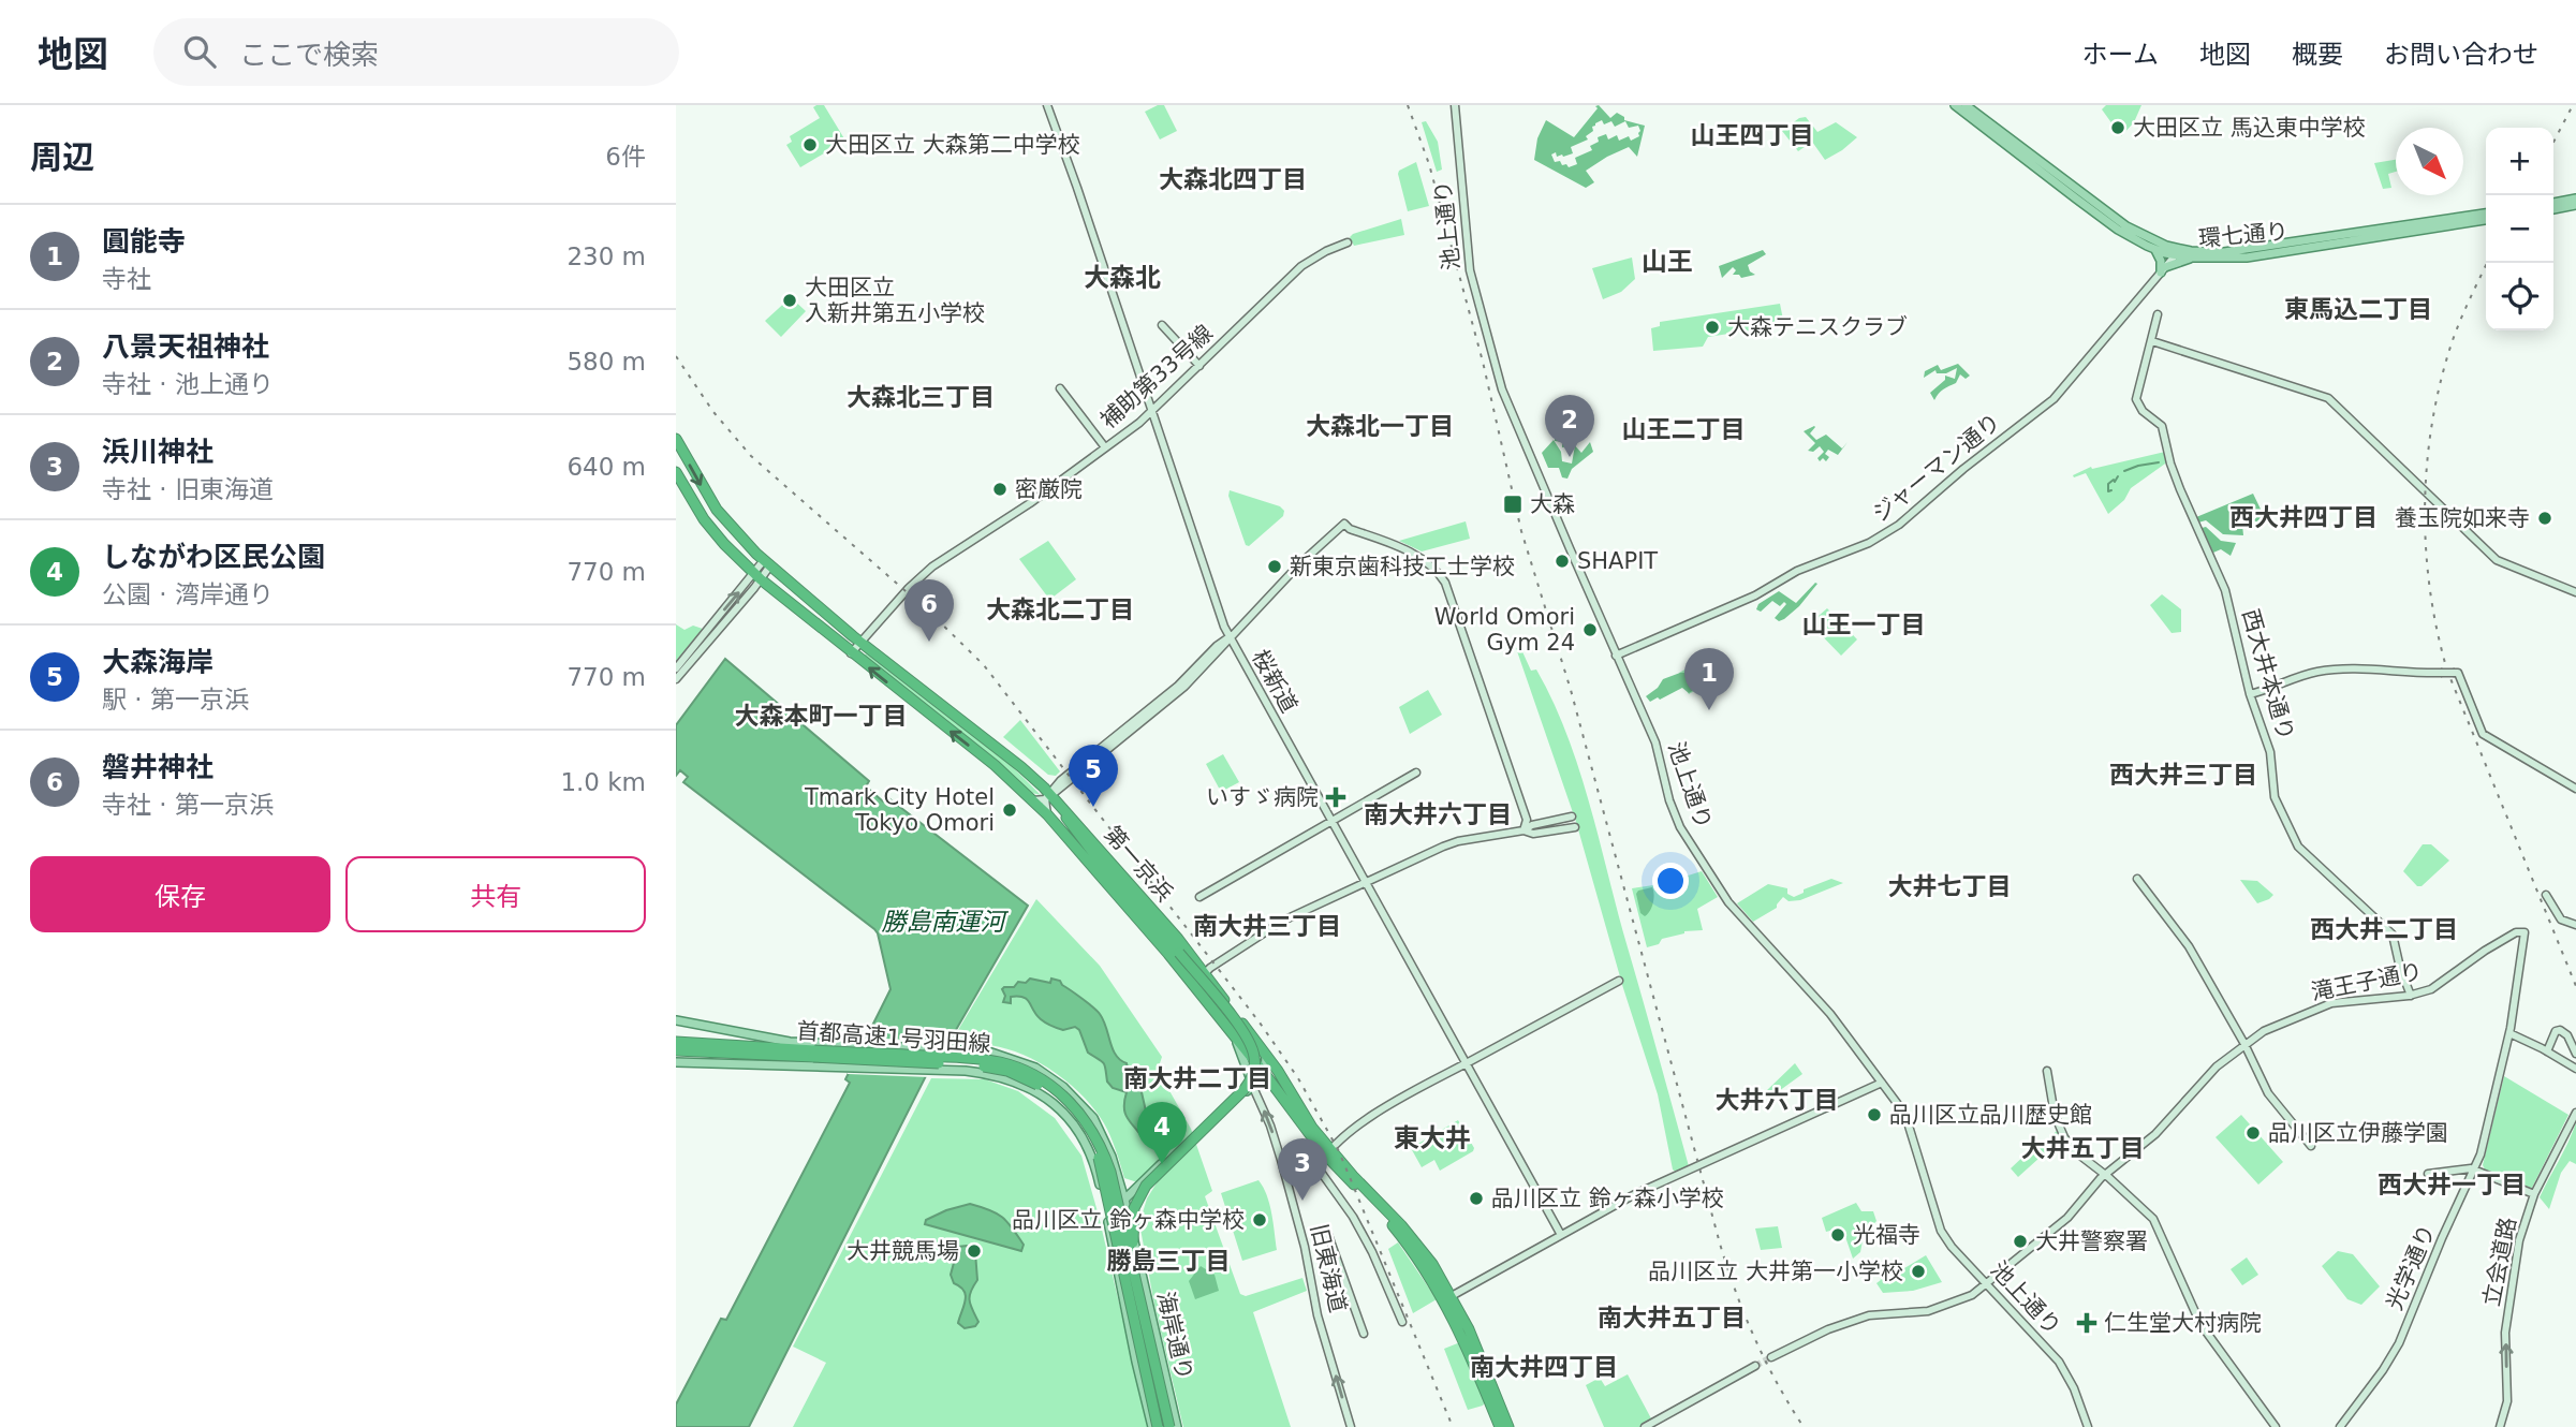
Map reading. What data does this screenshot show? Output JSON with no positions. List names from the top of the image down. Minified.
{"streets":{"highway":["第一京浜","首都高速1号羽田線"],"main road":["環七通り","海岸通り"],"street":["池上通り","補助第33号線","ジャーマン通り","西大井本通り","桜新道","滝王子通り","立会道路","光学通り","旧東海道"]},"crossings":[["池上通り","ジャーマン通り"],["池上通り","滝王子通り"],["環七通り","ジャーマン通り"],["補助第33号線","桜新道"],["補助第33号線","第一京浜"],["西大井本通り","滝王子通り"],["滝王子通り","光学通り"]],"one_way":["立会道路"],"districts":["山王四丁目","大森北四丁目","山王","大森北","東馬込二丁目","大森北三丁目","大森北一丁目","山王二丁目","西大井四丁目","大森北二丁目","山王一丁目","大森本町一丁目","西大井三丁目","南大井六丁目","大井七丁目","南大井三丁目","西大井二丁目","南大井二丁目","大井六丁目","東大井","大井五丁目","西大井一丁目","勝島三丁目","南大井五丁目","南大井四丁目"],"water":["勝島南運河"],"places":{"other":["大田区立 馬込東中学校","大田区立 大森第二中学校","大田区立 入新井第五小学校","大森テニスクラブ","密厳院","養玉院如来寺","SHAPIT","新東京歯科技工士学校","World Omori Gym 24","Tmark City Hotel Tokyo Omori","品川区立品川歴史館","品川区立伊藤学園","品川区立 鈴ヶ森小学校","品川区立 鈴ヶ森中学校","光福寺","大井警察署","大井競馬場","品川区立 大井第一小学校"],"transit":["大森"],"health":["いすゞ病院","仁生堂大村病院"]},"north":"bottom right","page":{"header":"地図","search":"ここで検索","nav":["ホーム","地図","概要","お問い合わせ"],"heading":["周辺","6件"],"map_buttons":["+","−"],"list":[{"mark":"1","name":"圓能寺","note":"寺社","value":"230 m"},{"mark":"2","name":"八景天祖神社","note":"寺社 · 池上通り","value":"580 m"},{"mark":"3","name":"浜川神社","note":"寺社 · 旧東海道","value":"640 m"},{"mark":"4","name":"しながわ区民公園","note":"公園 · 湾岸通り","value":"770 m"},{"mark":"5","name":"大森海岸","note":"駅 · 第一京浜","value":"770 m"},{"mark":"6","name":"磐井神社","note":"寺社 · 第一京浜","value":"1.0 km"}],"pins":["2","6","1","5","4","3"],"buttons":["保存","共有"]}}
